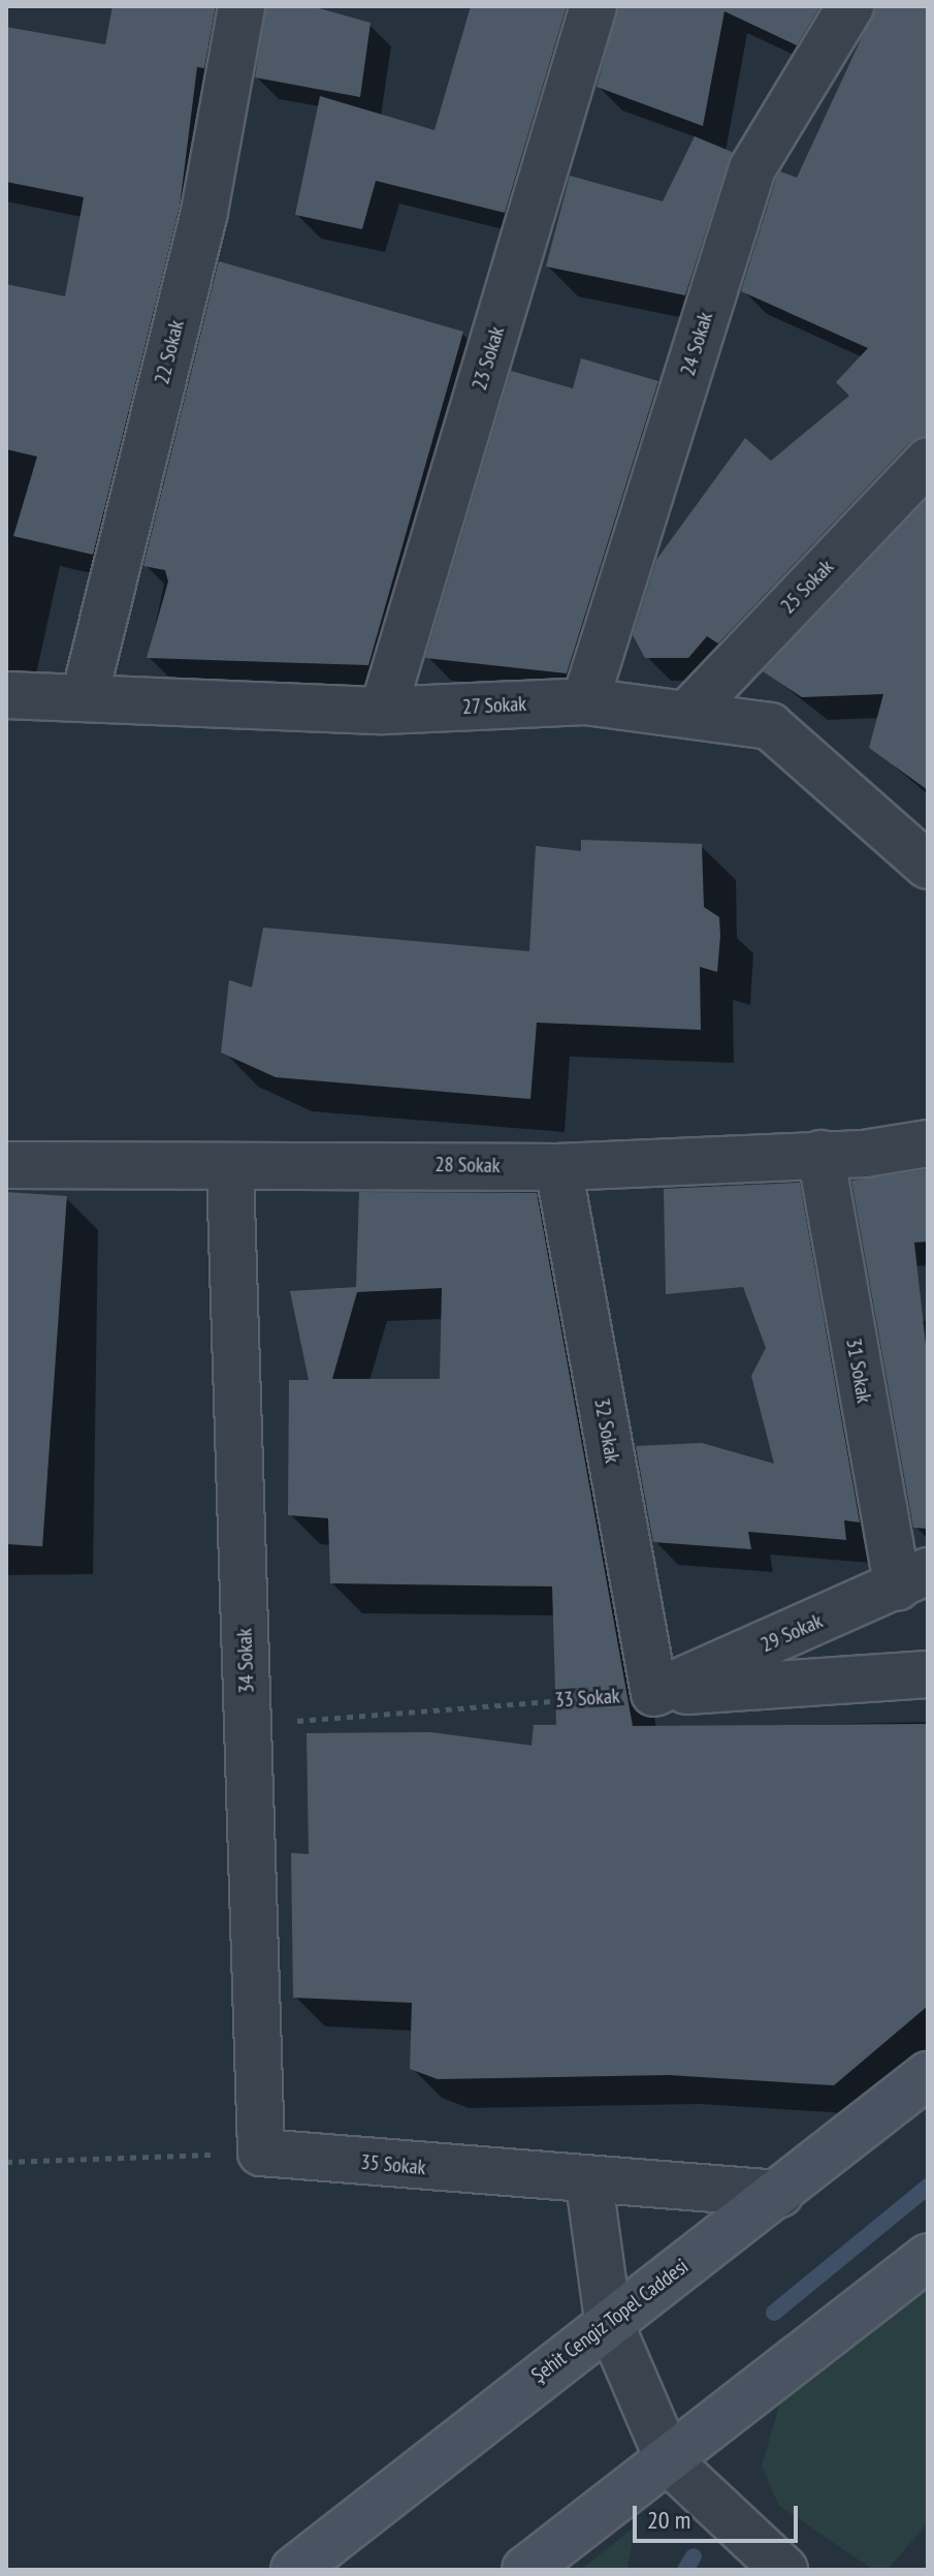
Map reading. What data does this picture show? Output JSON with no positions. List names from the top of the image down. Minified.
{"streets":{"main road":["Şehit Cengiz Topel Caddesi"],"street":["24 Sokak","22 Sokak","23 Sokak","25 Sokak","27 Sokak","28 Sokak","31 Sokak","32 Sokak","29 Sokak","34 Sokak","35 Sokak"],"path":["33 Sokak"]},"crossings":[["24 Sokak","27 Sokak"],["22 Sokak","27 Sokak"],["23 Sokak","27 Sokak"],["25 Sokak","27 Sokak"],["28 Sokak","31 Sokak"],["28 Sokak","32 Sokak"],["28 Sokak","34 Sokak"],["31 Sokak","29 Sokak"],["32 Sokak","29 Sokak"],["32 Sokak","33 Sokak"],["29 Sokak","33 Sokak"],["34 Sokak","33 Sokak"],["34 Sokak","35 Sokak"],["35 Sokak","Şehit Cengiz Topel Caddesi"]],"scale_bar":"20 m"}
